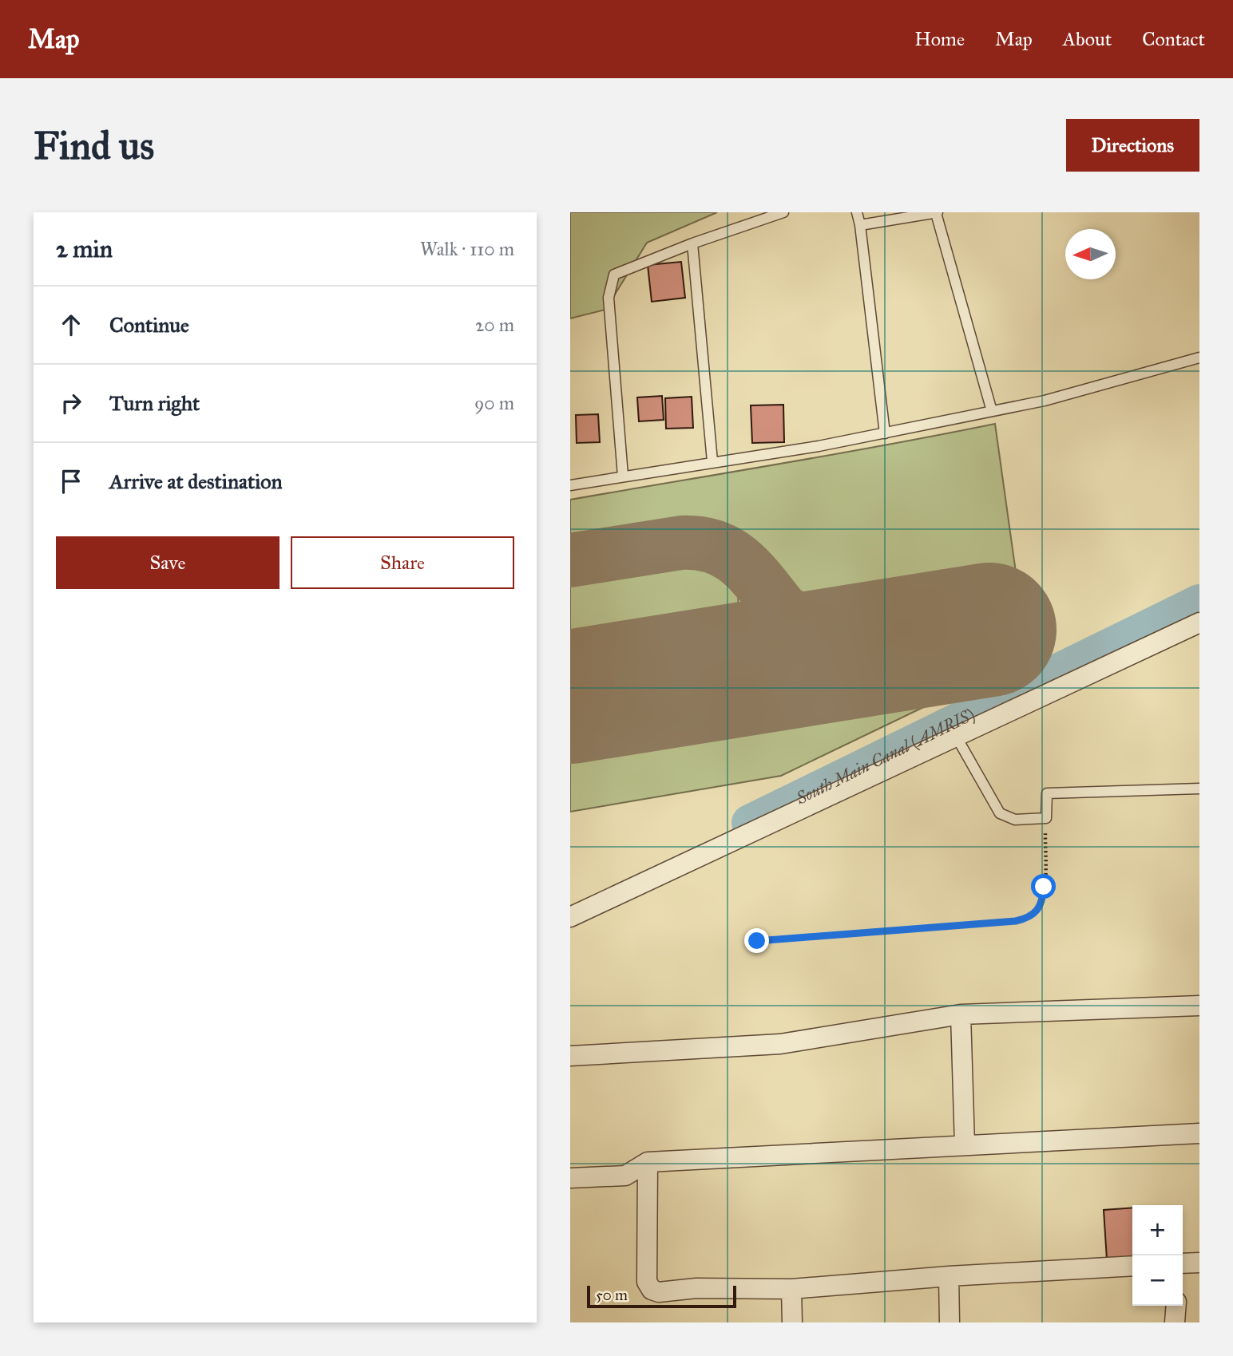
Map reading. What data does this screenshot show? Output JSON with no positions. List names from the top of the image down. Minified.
{"water":["South Main Canal (AMRIS)"],"scale_bar":"50 m","north":"left","page":{"header":"Map","nav":["Home","Map","About","Contact"],"buttons":["Directions",["Save","Share"]],"title":"Find us","heading":["2 min","Walk · 110 m"],"list":[["Continue","20 m"],["Turn right","90 m"],"Arrive at destination"],"map_buttons":["+","−"],"scale":"50 m"}}
